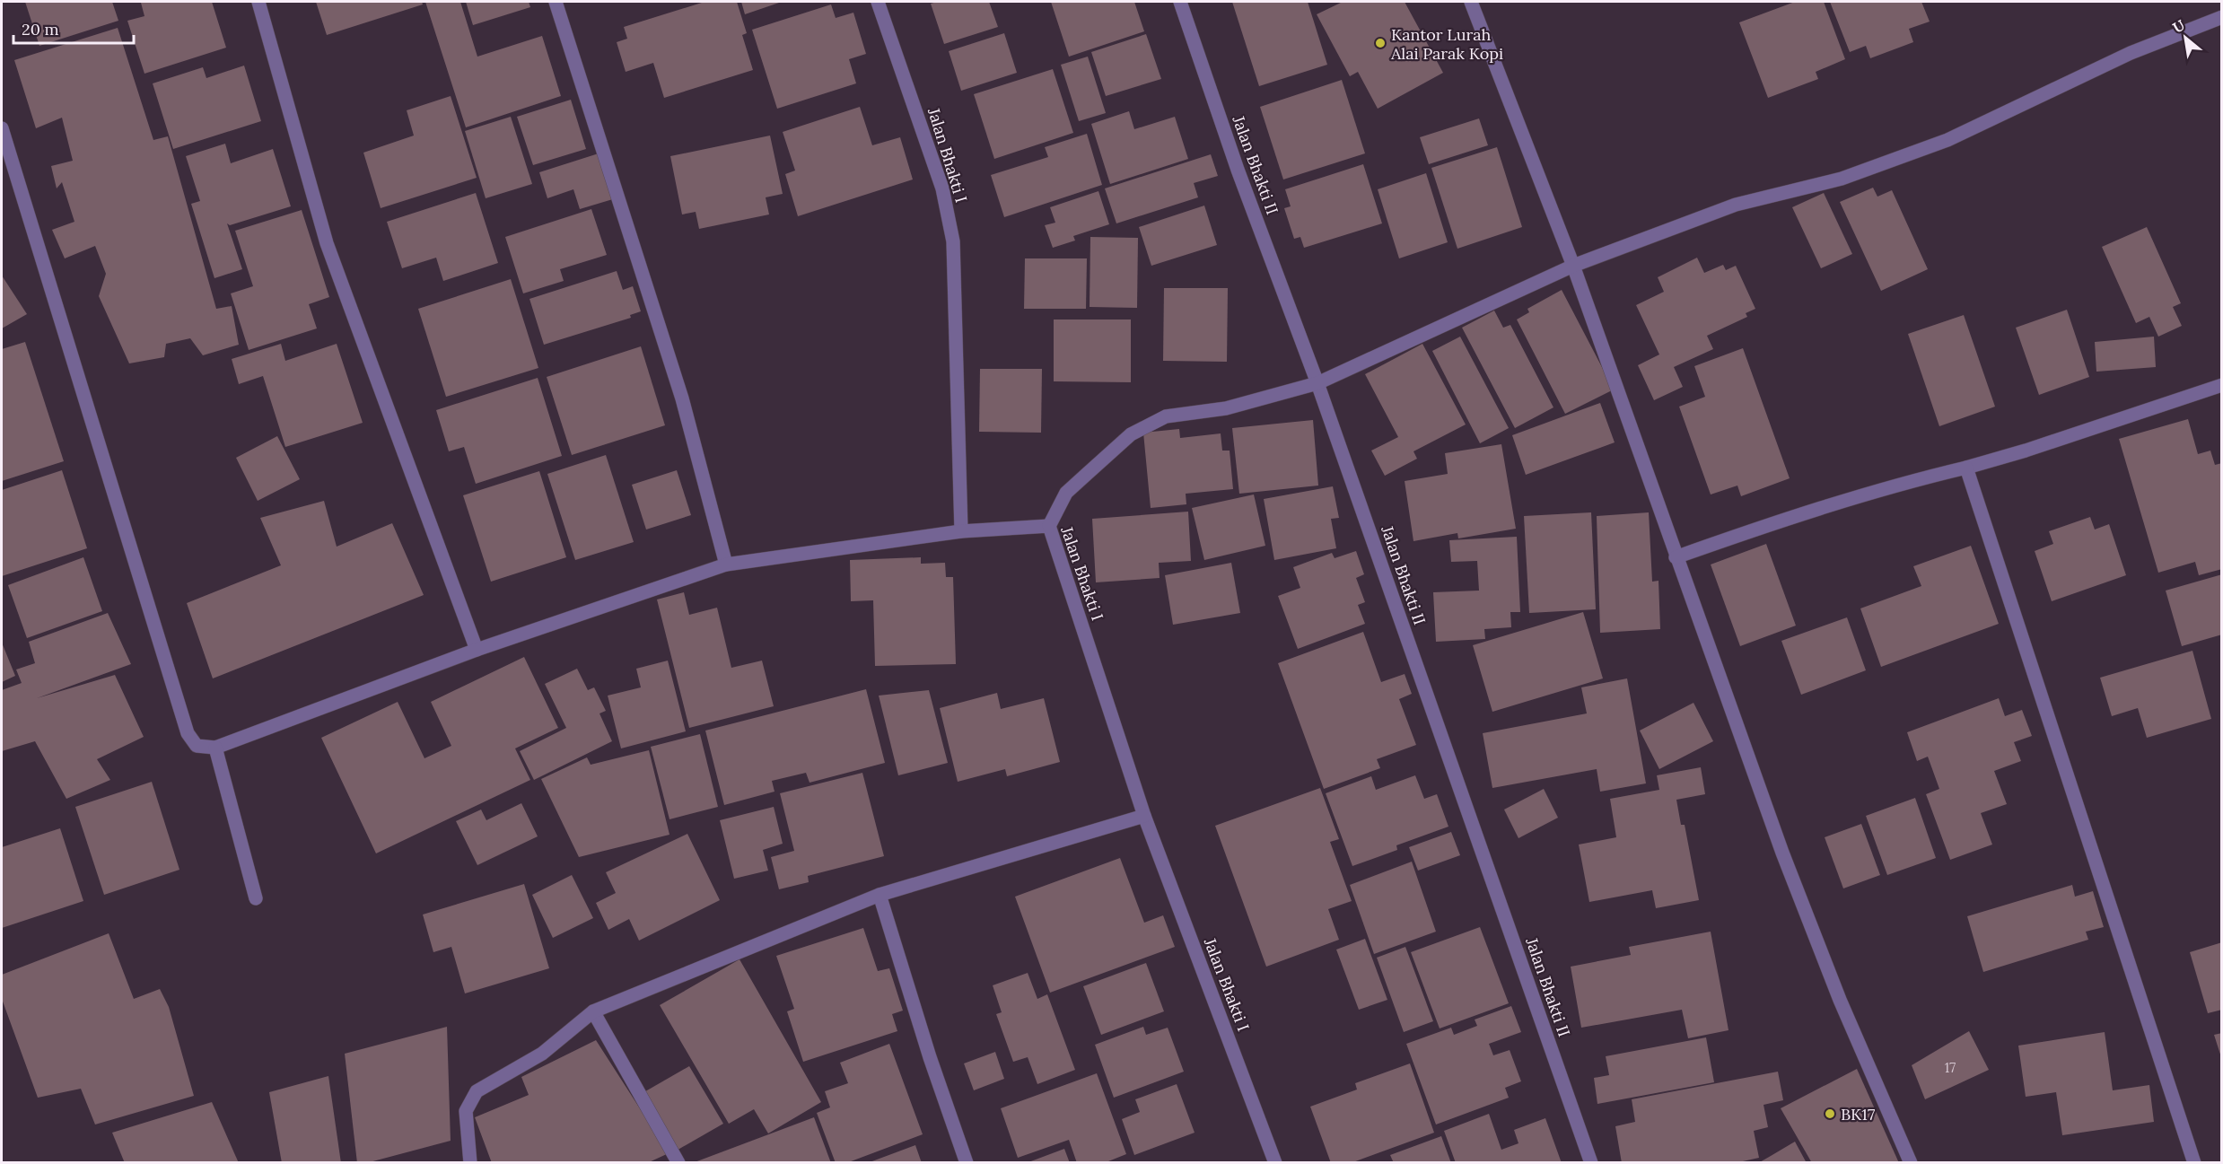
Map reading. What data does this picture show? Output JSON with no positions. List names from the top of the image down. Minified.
{"streets":{"street":["Jalan Bhakti I","Jalan Bhakti II"]},"places":["Kantor Lurah Alai Parak Kopi","BK17"],"house_numbers":["17"],"scale_bar":"20 m","north":"top left"}
